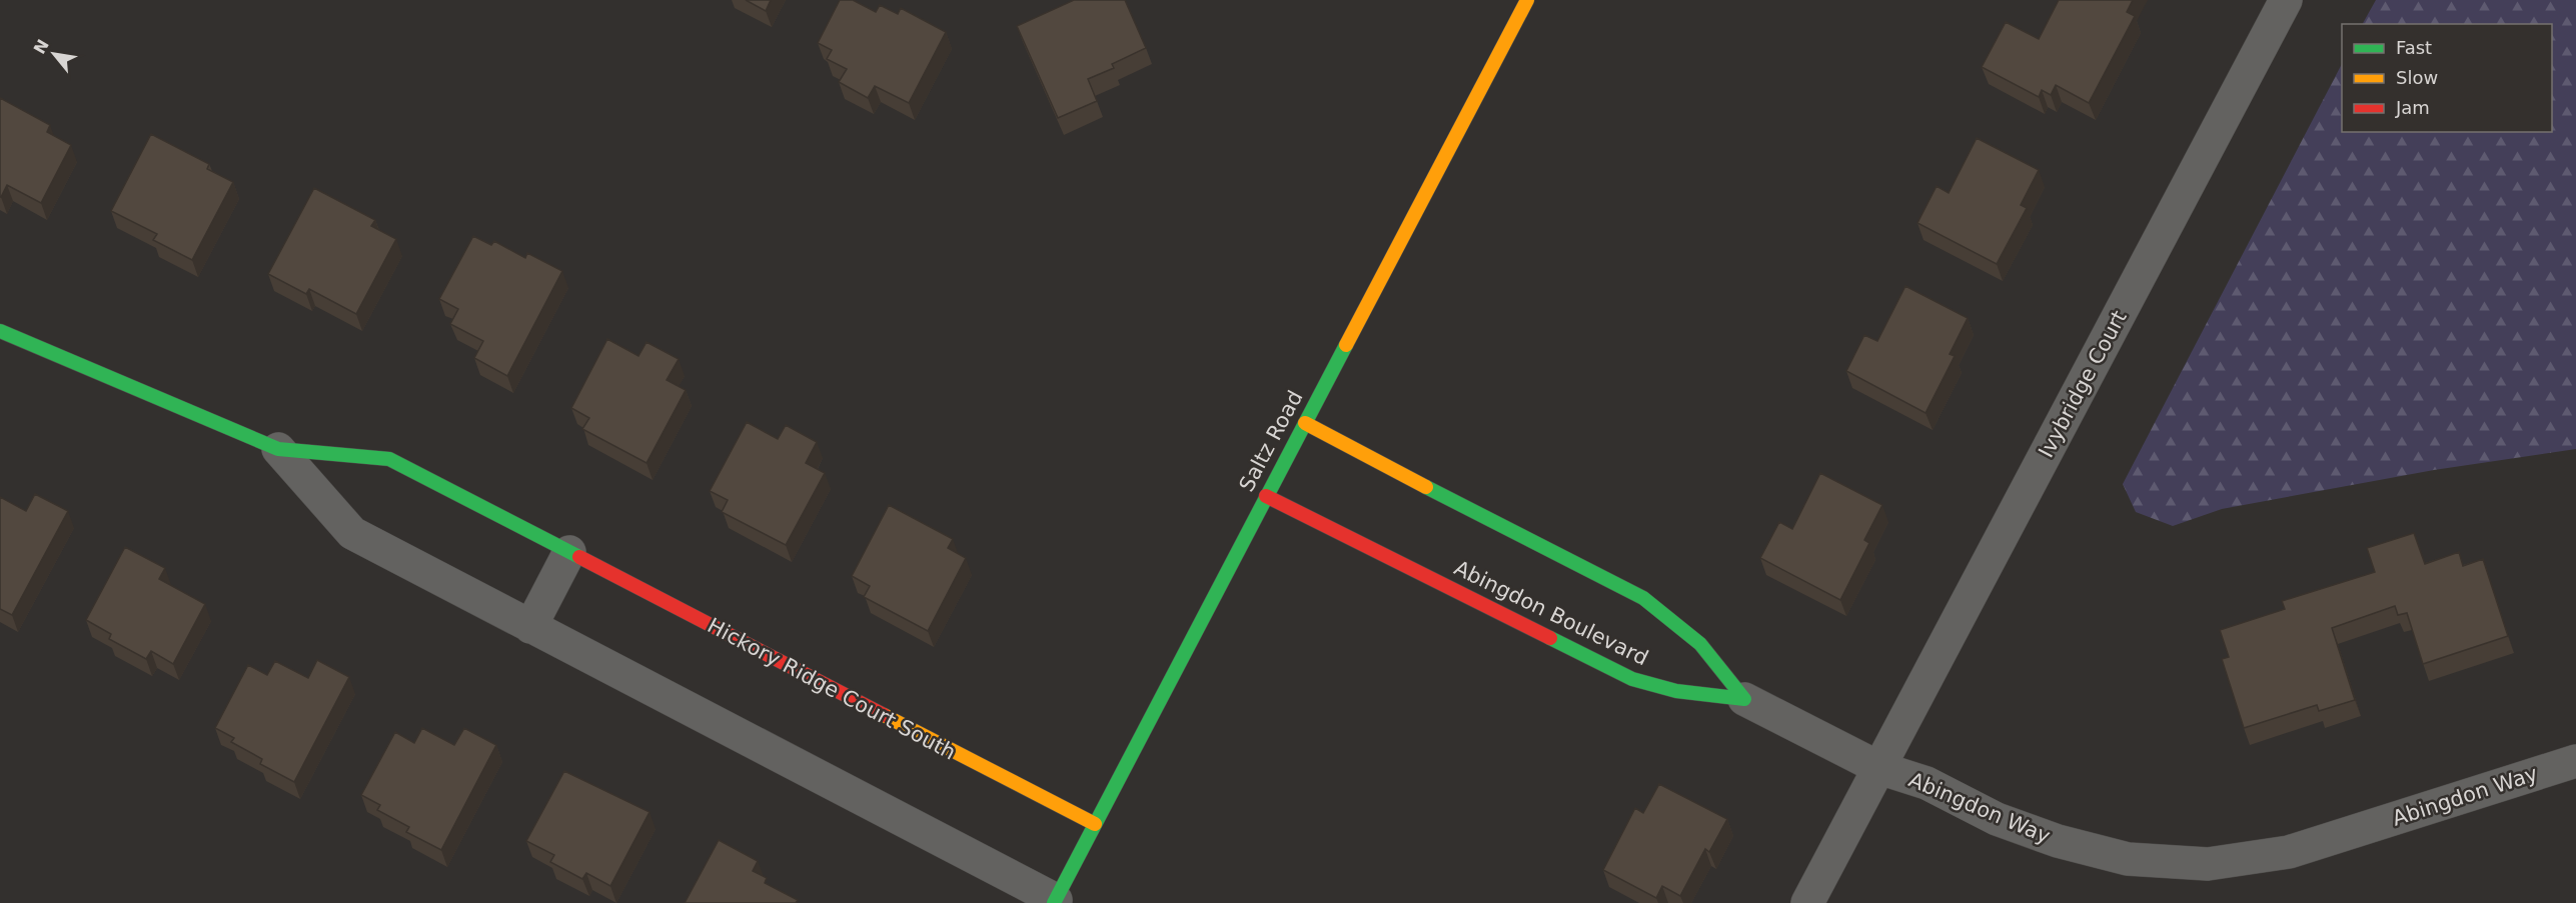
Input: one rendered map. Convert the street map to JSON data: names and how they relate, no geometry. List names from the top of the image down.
{
  "streets": {
    "street": [
      "Ivybridge Court",
      "Saltz Road",
      "Abingdon Boulevard",
      "Hickory Ridge Court South",
      "Abingdon Way"
    ]
  },
  "crossings": [
    ["Ivybridge Court", "Abingdon Way"],
    ["Saltz Road", "Abingdon Boulevard"],
    ["Saltz Road", "Hickory Ridge Court South"],
    ["Abingdon Boulevard", "Abingdon Way"]
  ],
  "legend": ["Fast", "Slow", "Jam"],
  "north": "top left"
}
